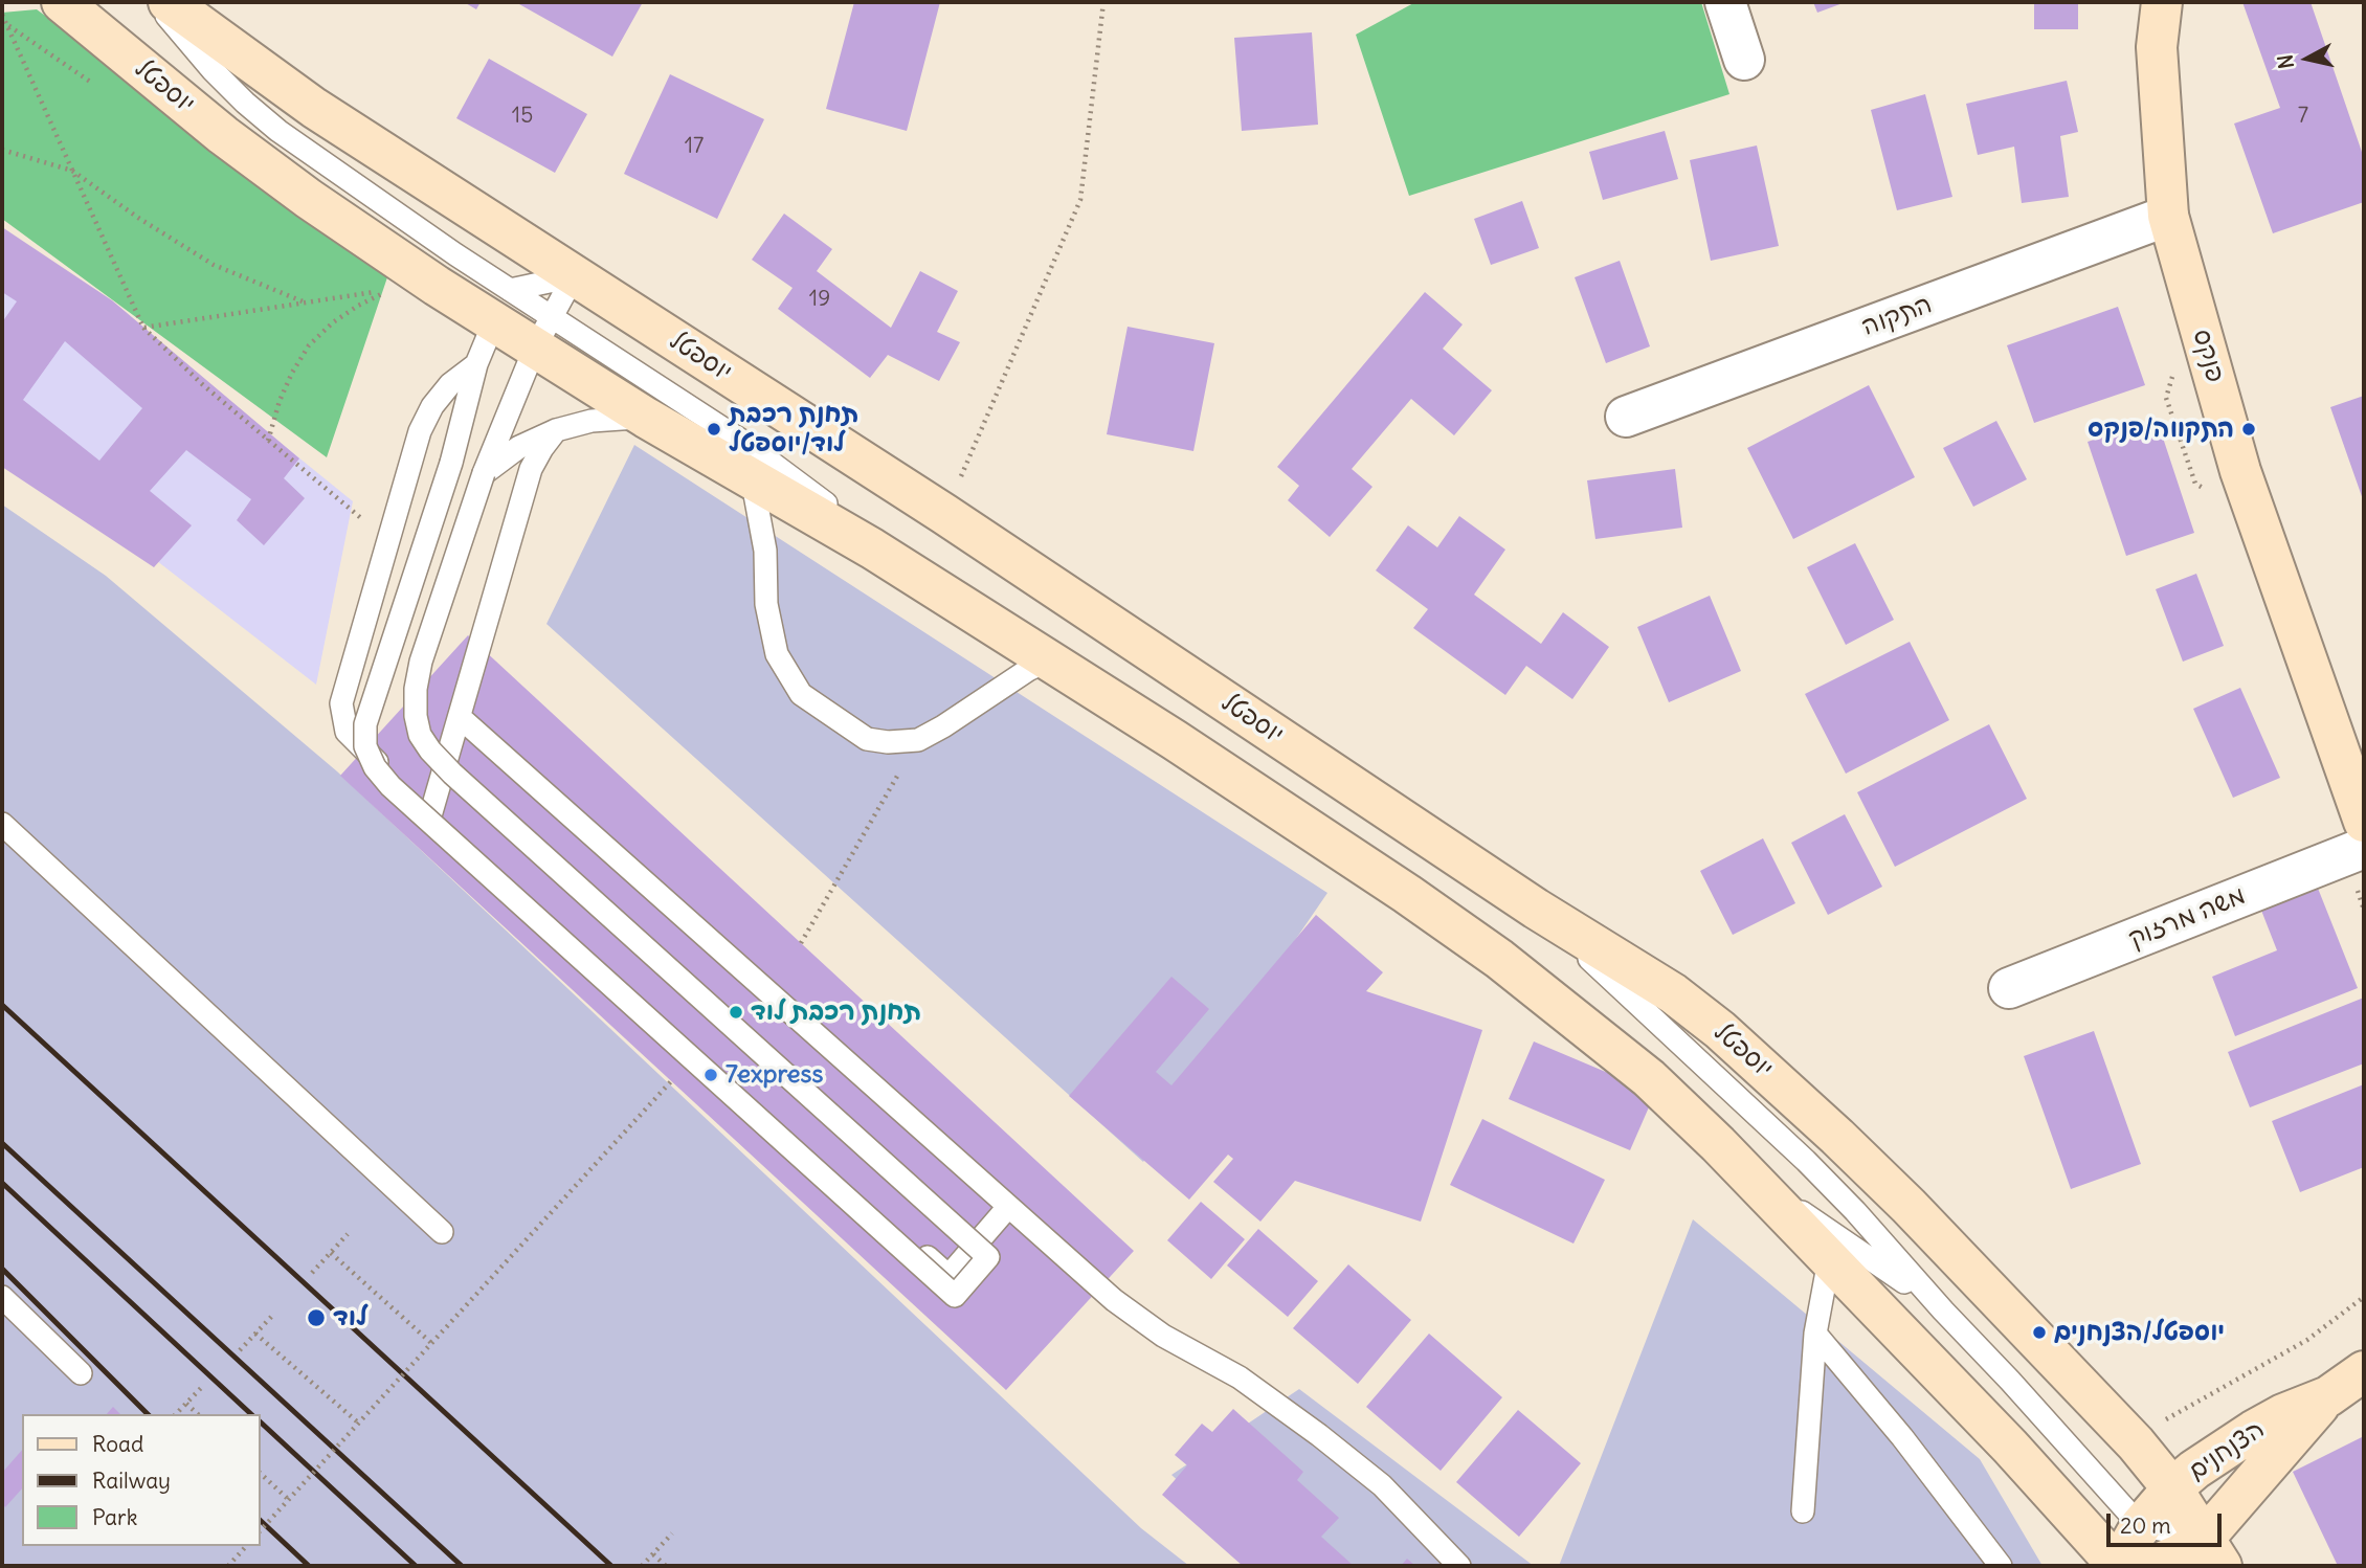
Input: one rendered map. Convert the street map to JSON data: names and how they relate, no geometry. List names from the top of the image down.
{
  "streets": {
    "main road": ["יוספטל", "פנקס", "הצנחנים"],
    "street": ["התקוה", "משה מרזוק"]
  },
  "crossings": [
    ["יוספטל", "הצנחנים"],
    ["התקוה", "פנקס"]
  ],
  "places": [
    "תחנת רכבת לוד/יוספטל",
    "התקווה/פנקס",
    "תחנת רכבת לוד",
    "7express",
    "לוד",
    "יוספטל/הצנחנים"
  ],
  "house_numbers": [
    "15",
    "7",
    "17",
    "19"
  ],
  "legend": ["Road", "Railway", "Park"],
  "scale_bar": "20 m",
  "north": "left"
}
